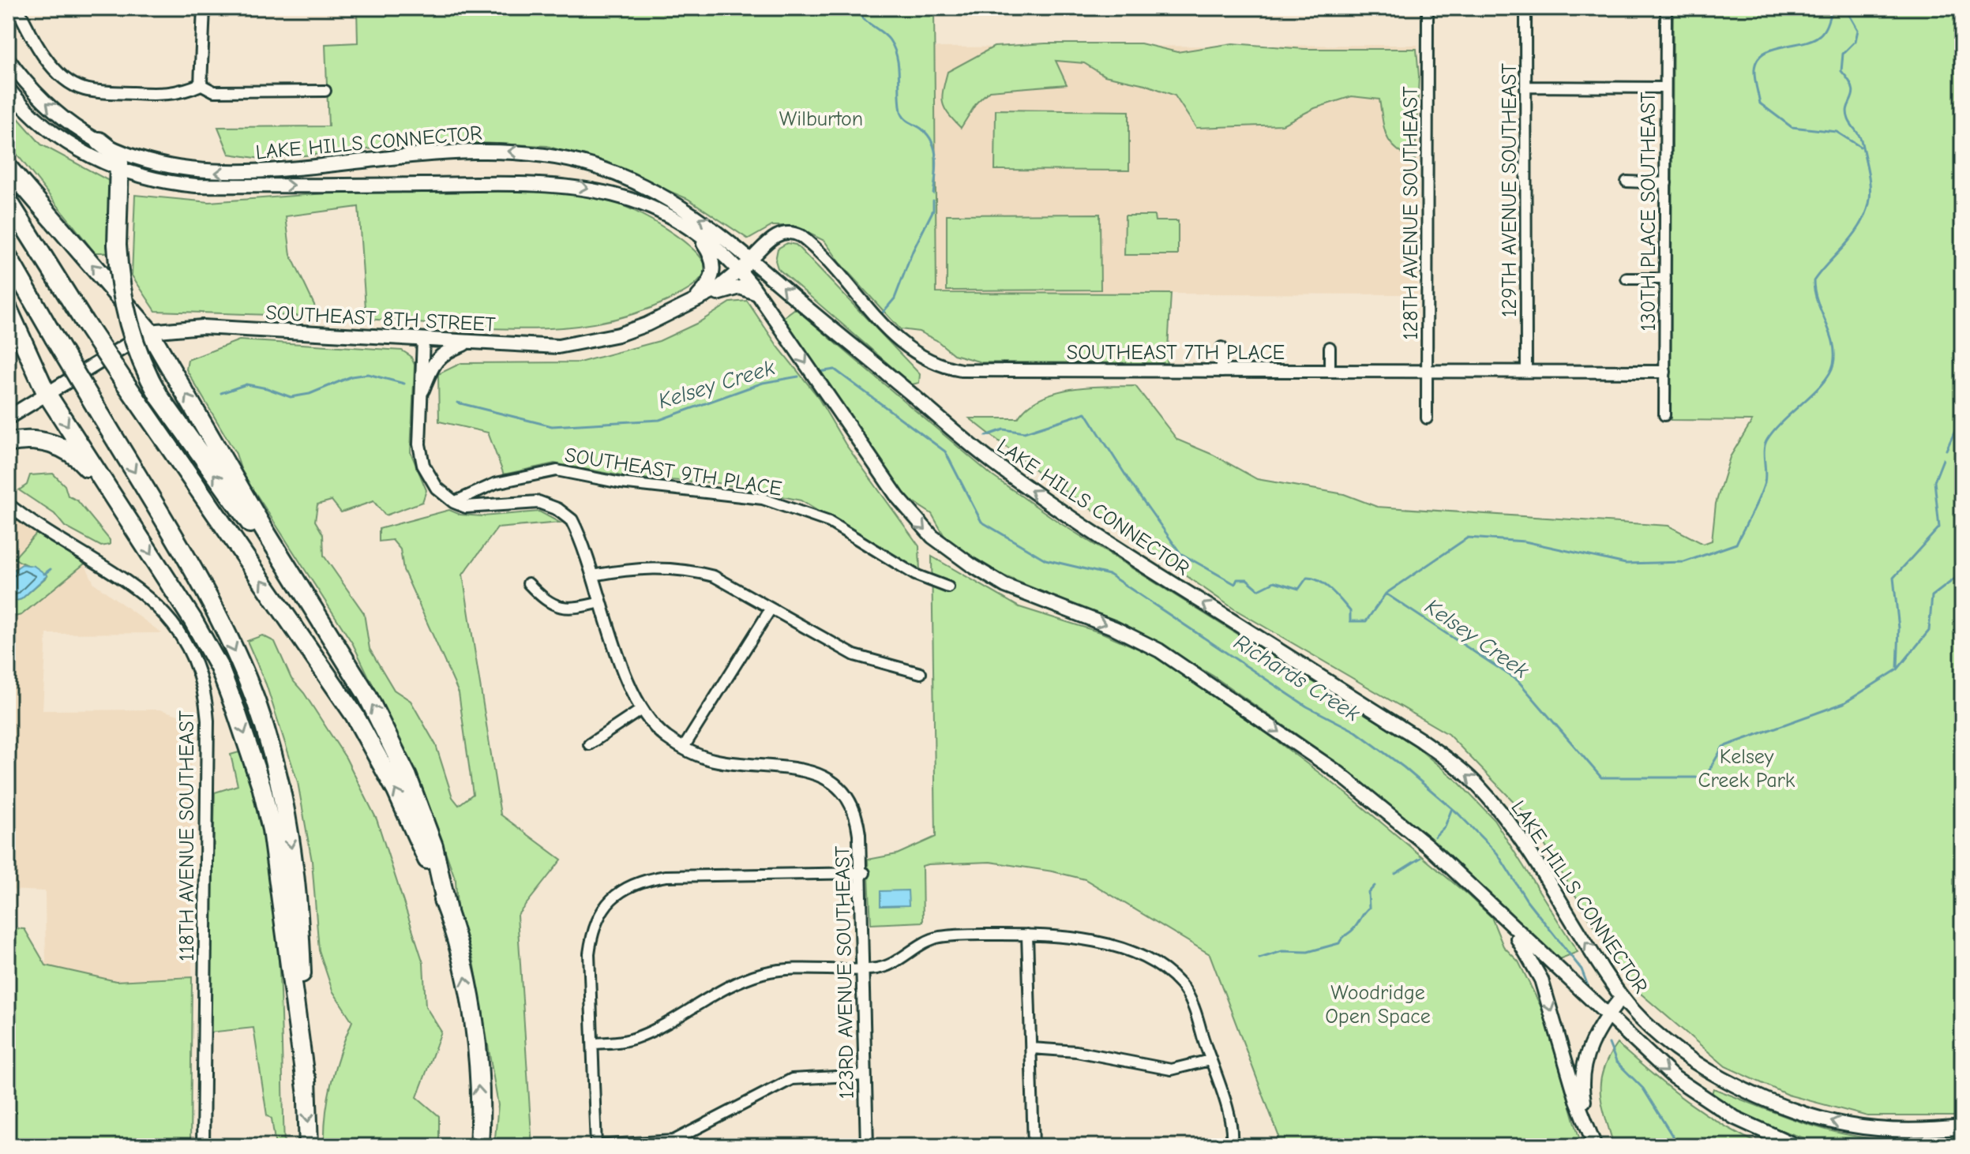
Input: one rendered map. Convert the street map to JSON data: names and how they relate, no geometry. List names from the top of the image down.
{
  "streets": {
    "main road": ["LAKE HILLS CONNECTOR", "SOUTHEAST 8TH STREET"],
    "street": [
      "129TH AVENUE SOUTHEAST",
      "130TH PLACE SOUTHEAST",
      "128TH AVENUE SOUTHEAST",
      "SOUTHEAST 7TH PLACE",
      "SOUTHEAST 9TH PLACE",
      "118TH AVENUE SOUTHEAST",
      "123RD AVENUE SOUTHEAST"
    ]
  },
  "crossings": [
    ["LAKE HILLS CONNECTOR", "SOUTHEAST 8TH STREET"],
    ["LAKE HILLS CONNECTOR", "SOUTHEAST 7TH PLACE"],
    ["129TH AVENUE SOUTHEAST", "SOUTHEAST 7TH PLACE"],
    ["130TH PLACE SOUTHEAST", "SOUTHEAST 7TH PLACE"],
    ["128TH AVENUE SOUTHEAST", "SOUTHEAST 7TH PLACE"],
    ["SOUTHEAST 8TH STREET", "SOUTHEAST 7TH PLACE"]
  ],
  "water": ["Kelsey Creek", "Richards Creek"],
  "parks": ["Wilburton", "Kelsey Creek Park", "Woodridge Open Space"]
}
